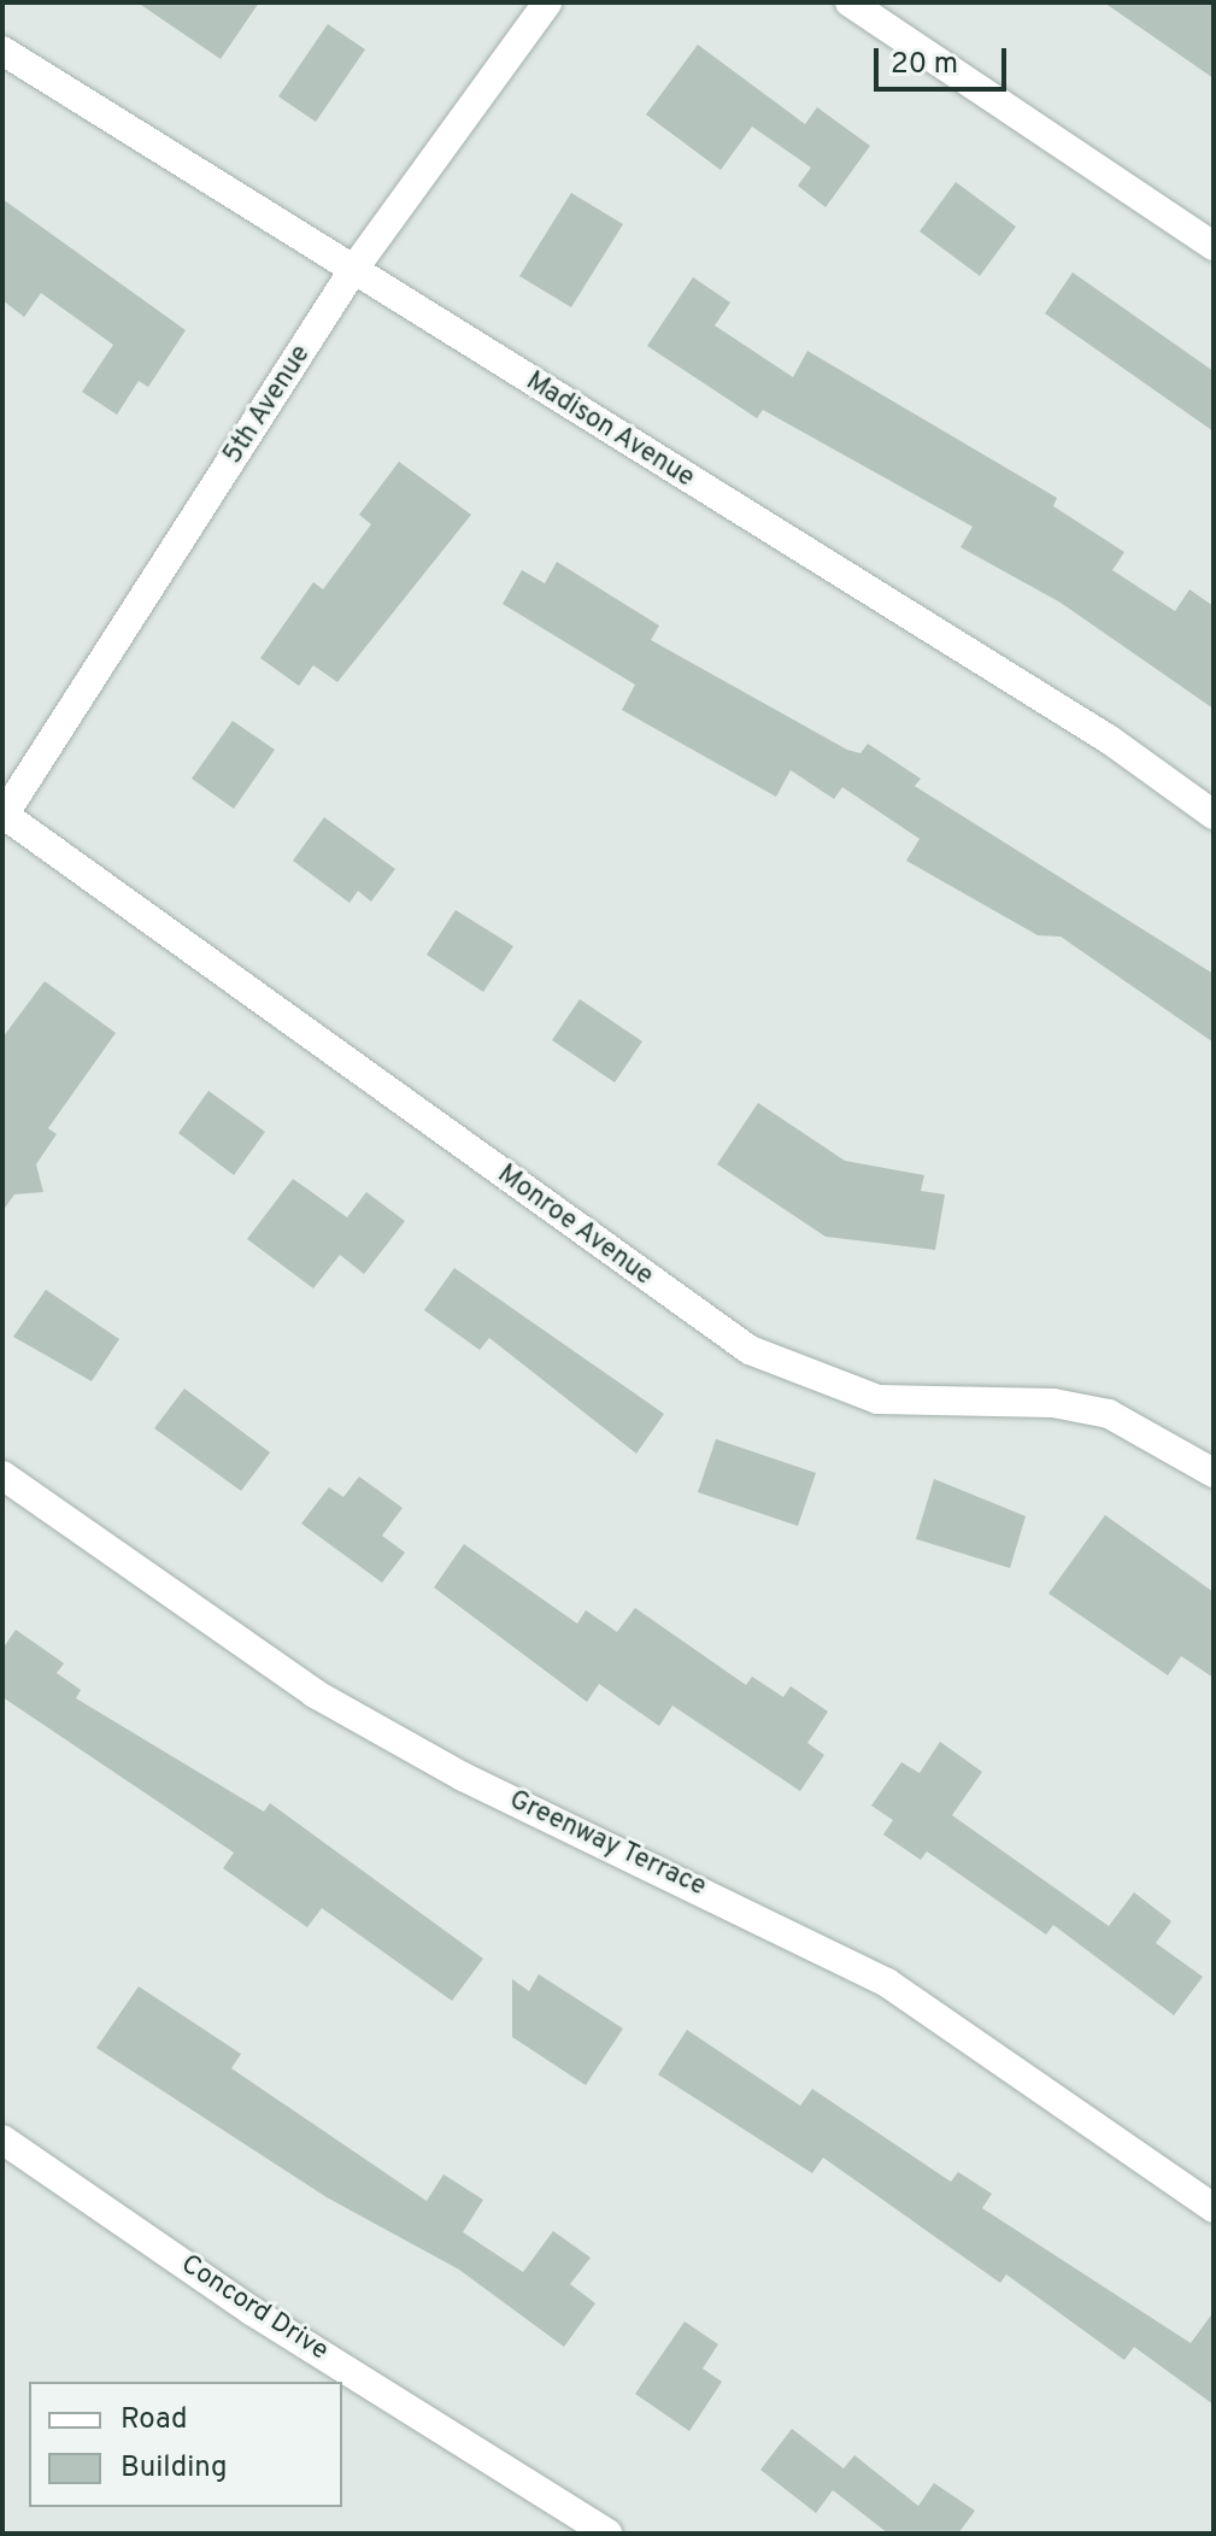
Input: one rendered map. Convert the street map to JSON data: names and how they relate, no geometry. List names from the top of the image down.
{
  "streets": {
    "street": [
      "5th Avenue",
      "Madison Avenue",
      "Monroe Avenue",
      "Greenway Terrace",
      "Concord Drive"
    ]
  },
  "crossings": [
    ["5th Avenue", "Madison Avenue"],
    ["5th Avenue", "Monroe Avenue"]
  ],
  "legend": ["Road", "Building"],
  "scale_bar": "20 m"
}
